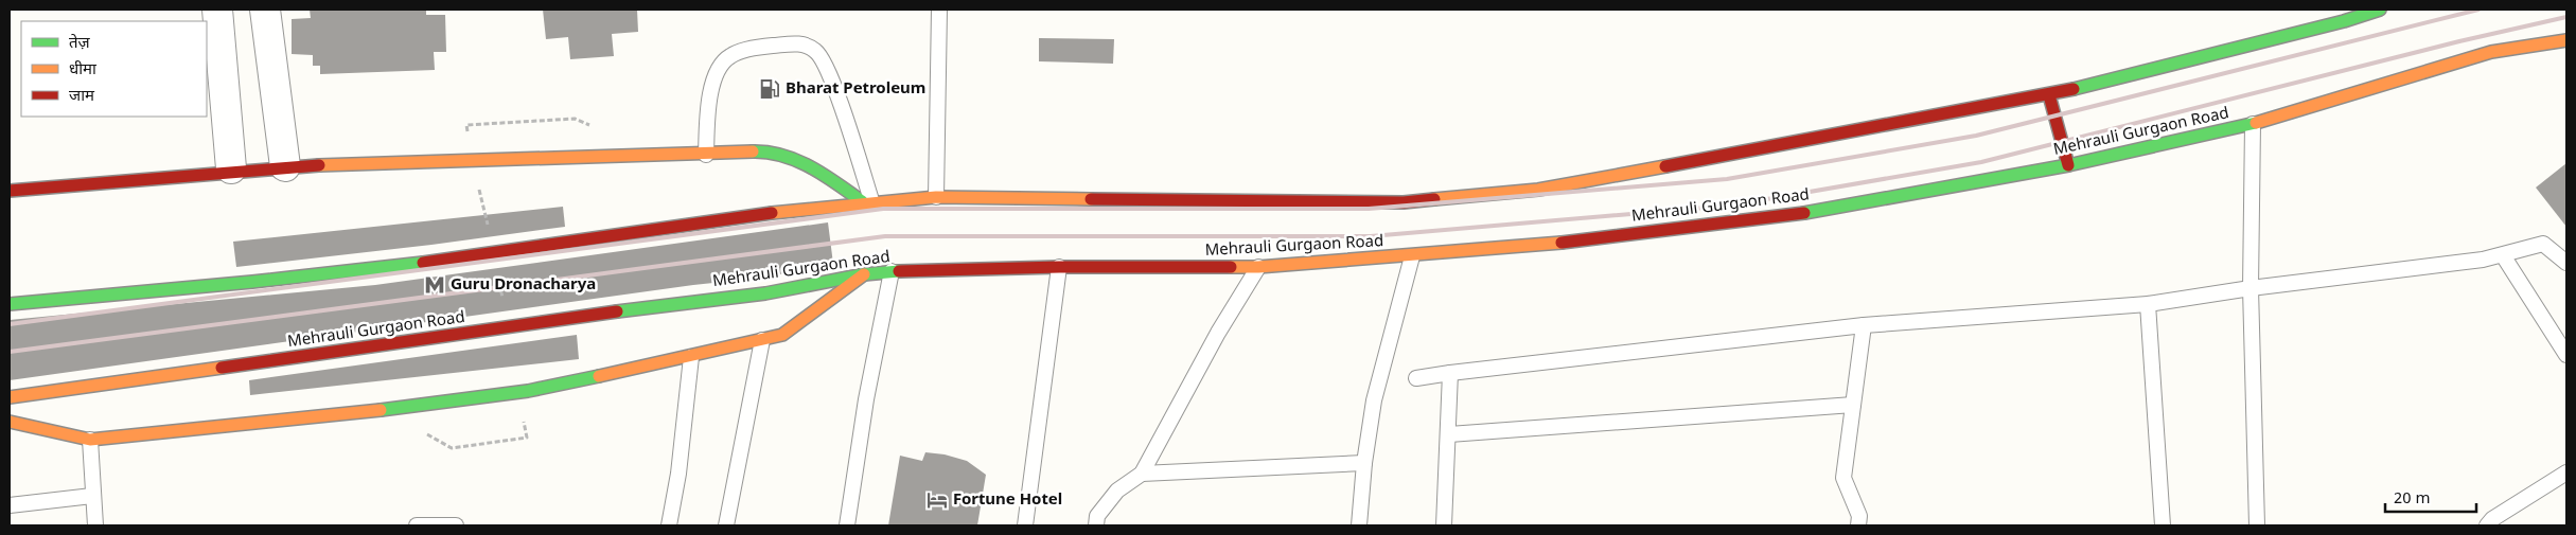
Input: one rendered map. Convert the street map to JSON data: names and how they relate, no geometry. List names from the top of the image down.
{
  "streets": {
    "main road": ["Mehrauli Gurgaon Road"]
  },
  "places": {
    "fuel station": ["Bharat Petroleum"],
    "metro station": ["Guru Dronacharya"],
    "hotel": ["Fortune Hotel"]
  },
  "legend": ["तेज़", "धीमा", "जाम"],
  "scale_bar": "20 m"
}
